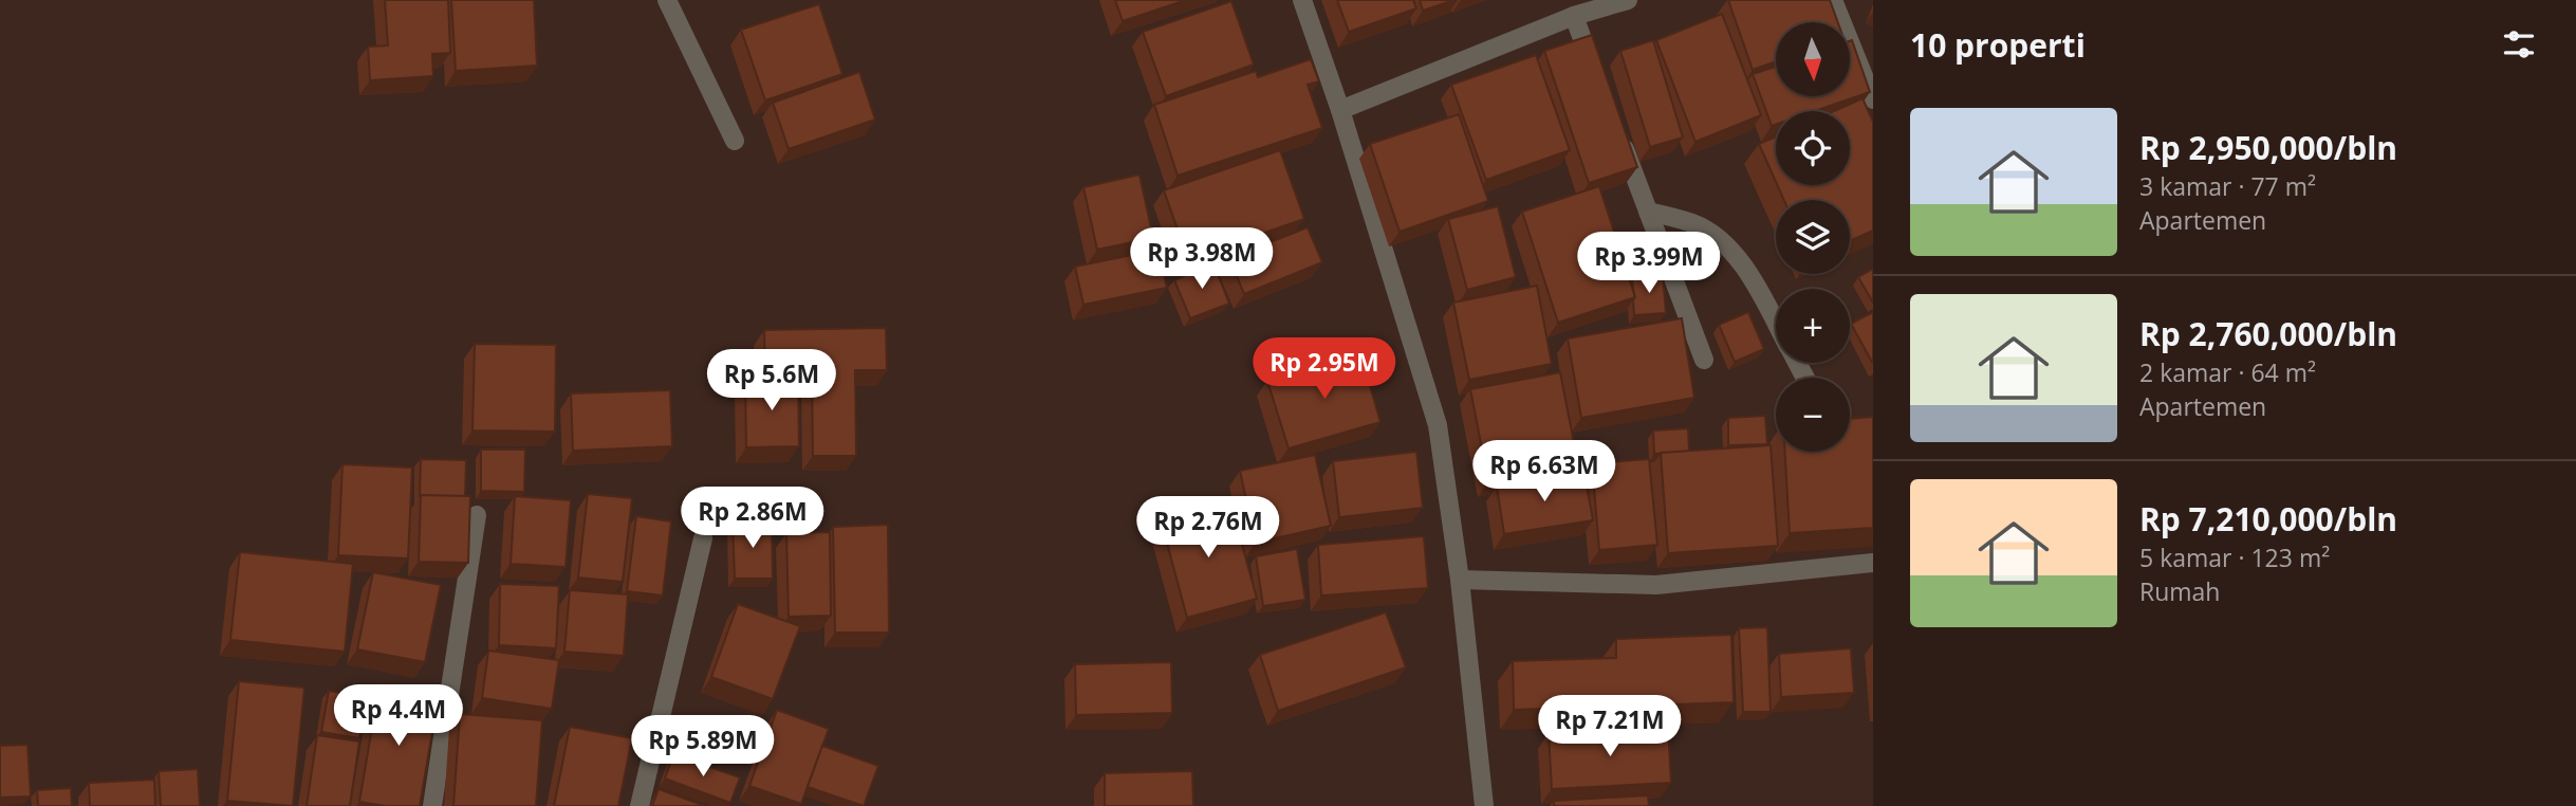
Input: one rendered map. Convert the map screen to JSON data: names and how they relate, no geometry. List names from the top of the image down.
{
  "north": "bottom",
  "page": {
    "heading": "10 properti",
    "map_buttons": ["+", "−"],
    "list": [
      {
        "name": "Rp 2,950,000/bln",
        "note": "3 kamar · 77 m² · Apartemen"
      },
      {
        "name": "Rp 2,760,000/bln",
        "note": "2 kamar · 64 m² · Apartemen"
      },
      {
        "name": "Rp 7,210,000/bln",
        "note": "5 kamar · 123 m² · Rumah"
      }
    ],
    "price": [
      "Rp 3.98M",
      "Rp 3.99M",
      "Rp 2.95M",
      "Rp 5.6M",
      "Rp 6.63M",
      "Rp 2.86M",
      "Rp 2.76M",
      "Rp 4.4M",
      "Rp 7.21M",
      "Rp 5.89M"
    ]
  }
}
